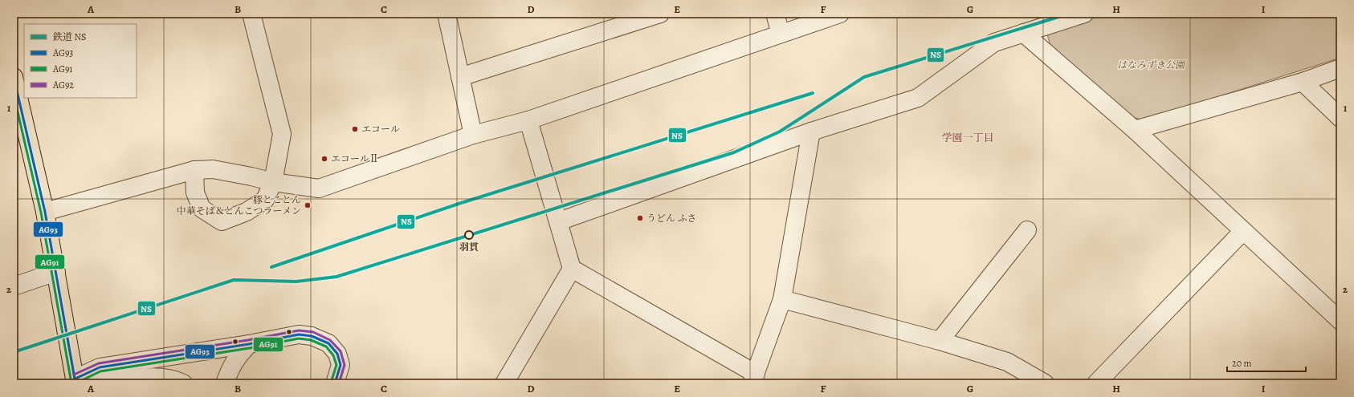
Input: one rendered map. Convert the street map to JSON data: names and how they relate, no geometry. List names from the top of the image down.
{
  "districts": ["学園一丁目"],
  "parks": ["はなみずき公園"],
  "places": [
    "エコール",
    "エコールⅡ",
    "豚とことん 中華そば＆とんこつラーメン",
    "うどん ふさ",
    "羽貫"
  ],
  "lines": [
    "rail line NS",
    "transit line AG93",
    "transit line AG91",
    "transit line AG92"
  ],
  "legend": [
    "鉄道 NS",
    "AG93",
    "AG91",
    "AG92"
  ],
  "scale_bar": "20 m",
  "grid": {
    "columns": [
      "A",
      "B",
      "C",
      "D",
      "E",
      "F",
      "G",
      "H",
      "I"
    ],
    "rows": ["1", "2"]
  }
}
